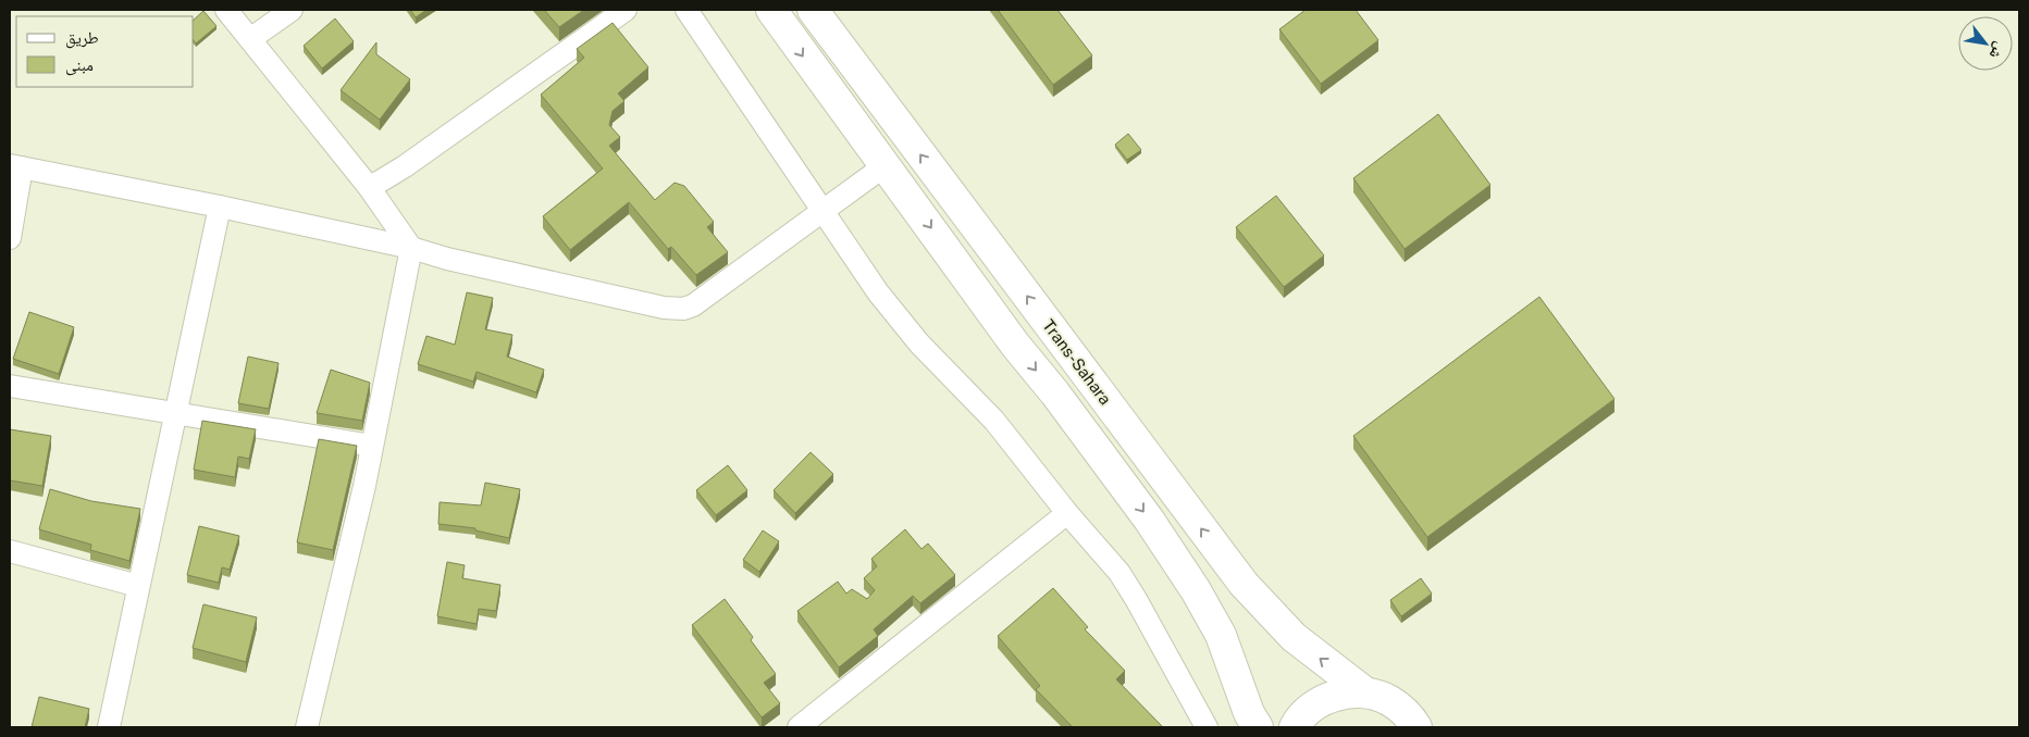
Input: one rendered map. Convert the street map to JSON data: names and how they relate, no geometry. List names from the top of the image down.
{
  "streets": {
    "highway": ["Trans-Sahara"]
  },
  "legend": ["طريق", "مبنى"],
  "north": "bottom right"
}
